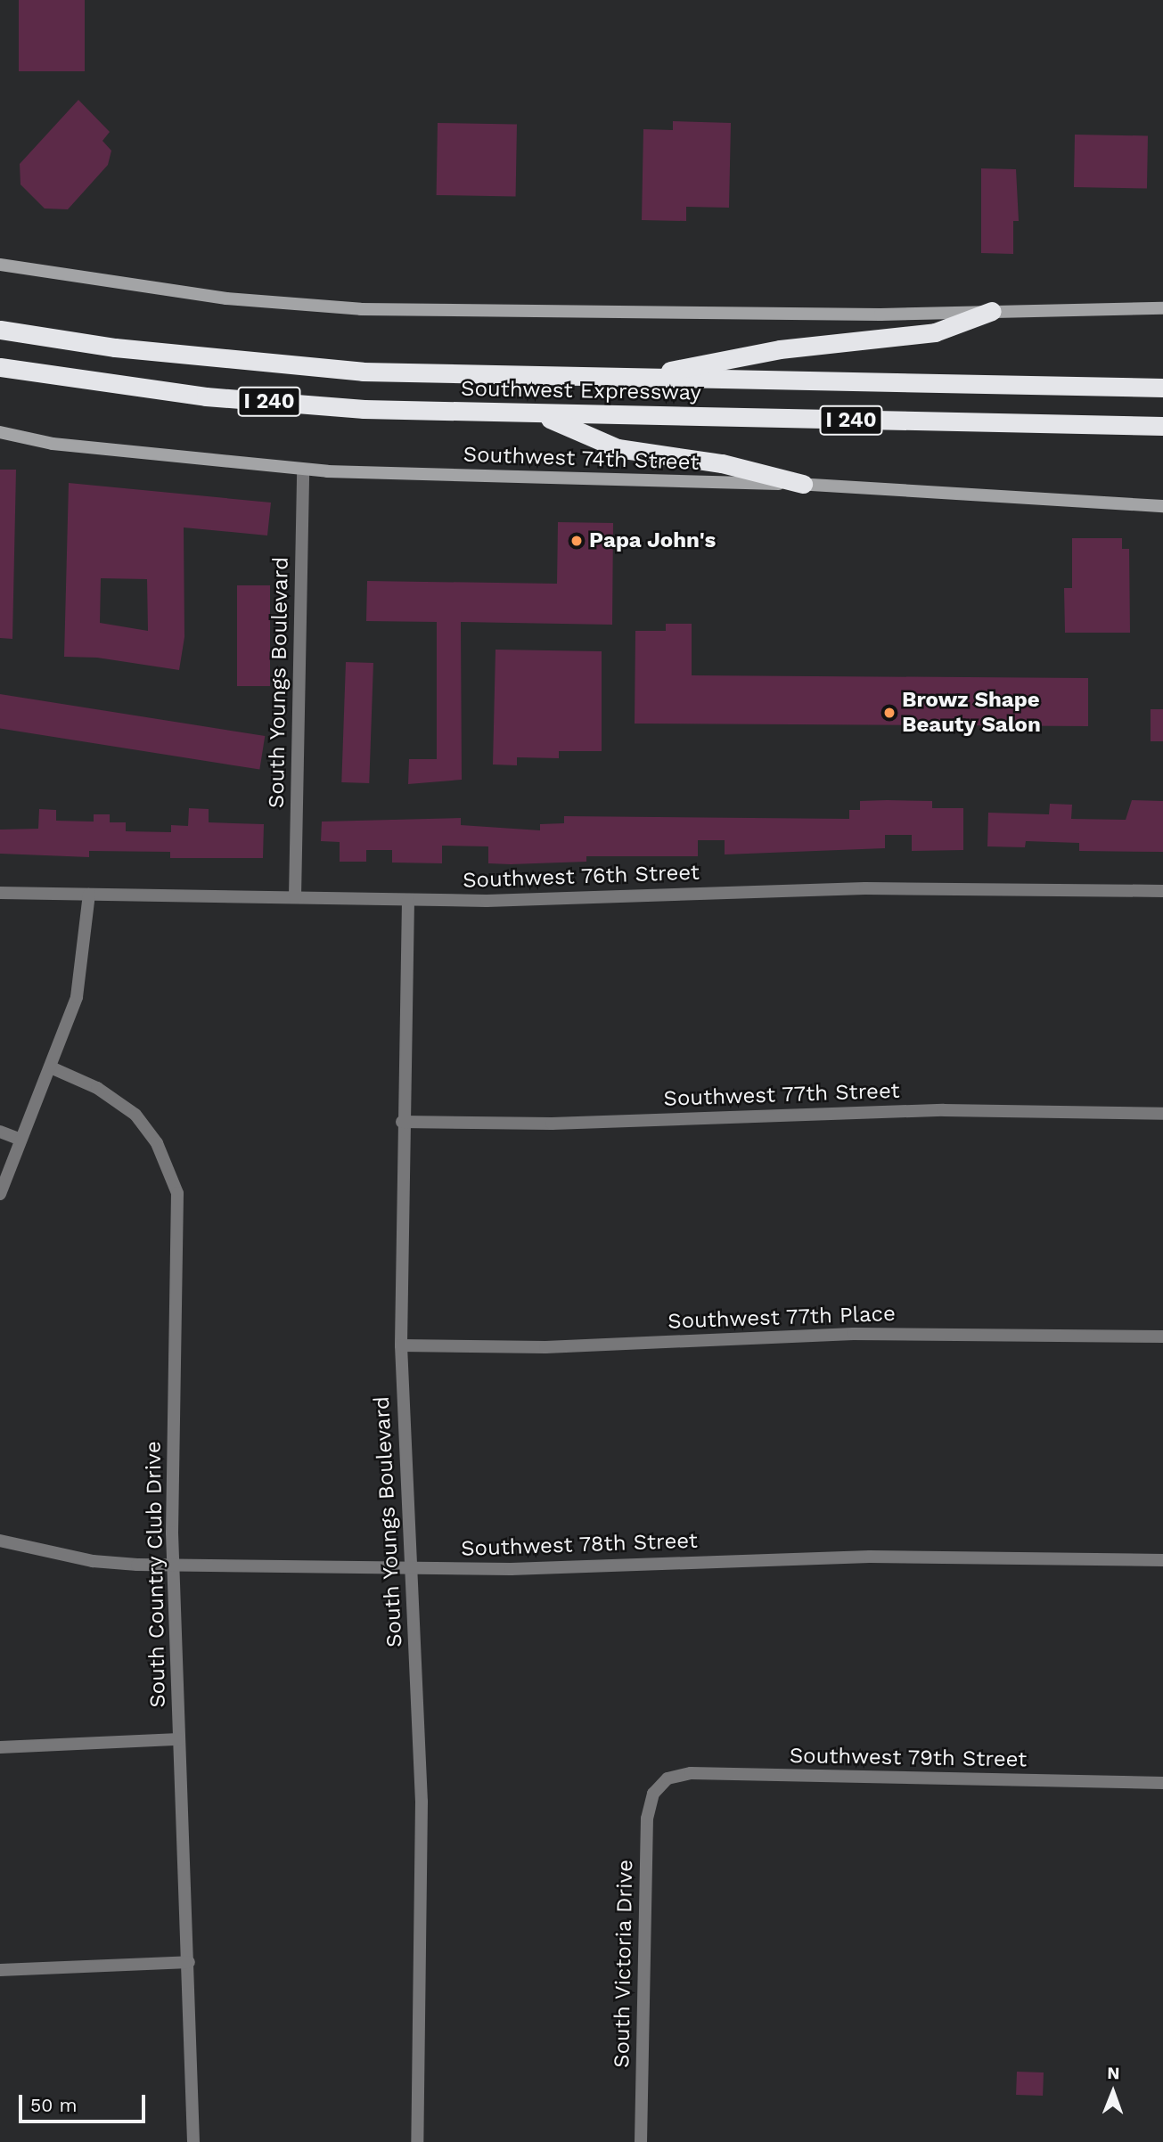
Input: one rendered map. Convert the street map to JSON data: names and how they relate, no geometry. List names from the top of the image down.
{
  "streets": {
    "highway": ["Southwest Expressway", "I 240"],
    "main road": ["Southwest 74th Street"],
    "street": [
      "South Youngs Boulevard",
      "Southwest 76th Street",
      "Southwest 77th Street",
      "Southwest 77th Place",
      "Southwest 78th Street",
      "South Country Club Drive",
      "Southwest 79th Street",
      "South Victoria Drive"
    ]
  },
  "crossings": [
    ["Southwest 74th Street", "South Youngs Boulevard"],
    ["South Youngs Boulevard", "Southwest 76th Street"],
    ["South Youngs Boulevard", "Southwest 77th Street"],
    ["South Youngs Boulevard", "Southwest 77th Place"],
    ["South Youngs Boulevard", "Southwest 78th Street"],
    ["Southwest 78th Street", "South Country Club Drive"],
    ["Southwest 79th Street", "South Victoria Drive"]
  ],
  "places": ["Papa John's", "Browz Shape Beauty Salon"],
  "scale_bar": "50 m",
  "north": "top"
}
